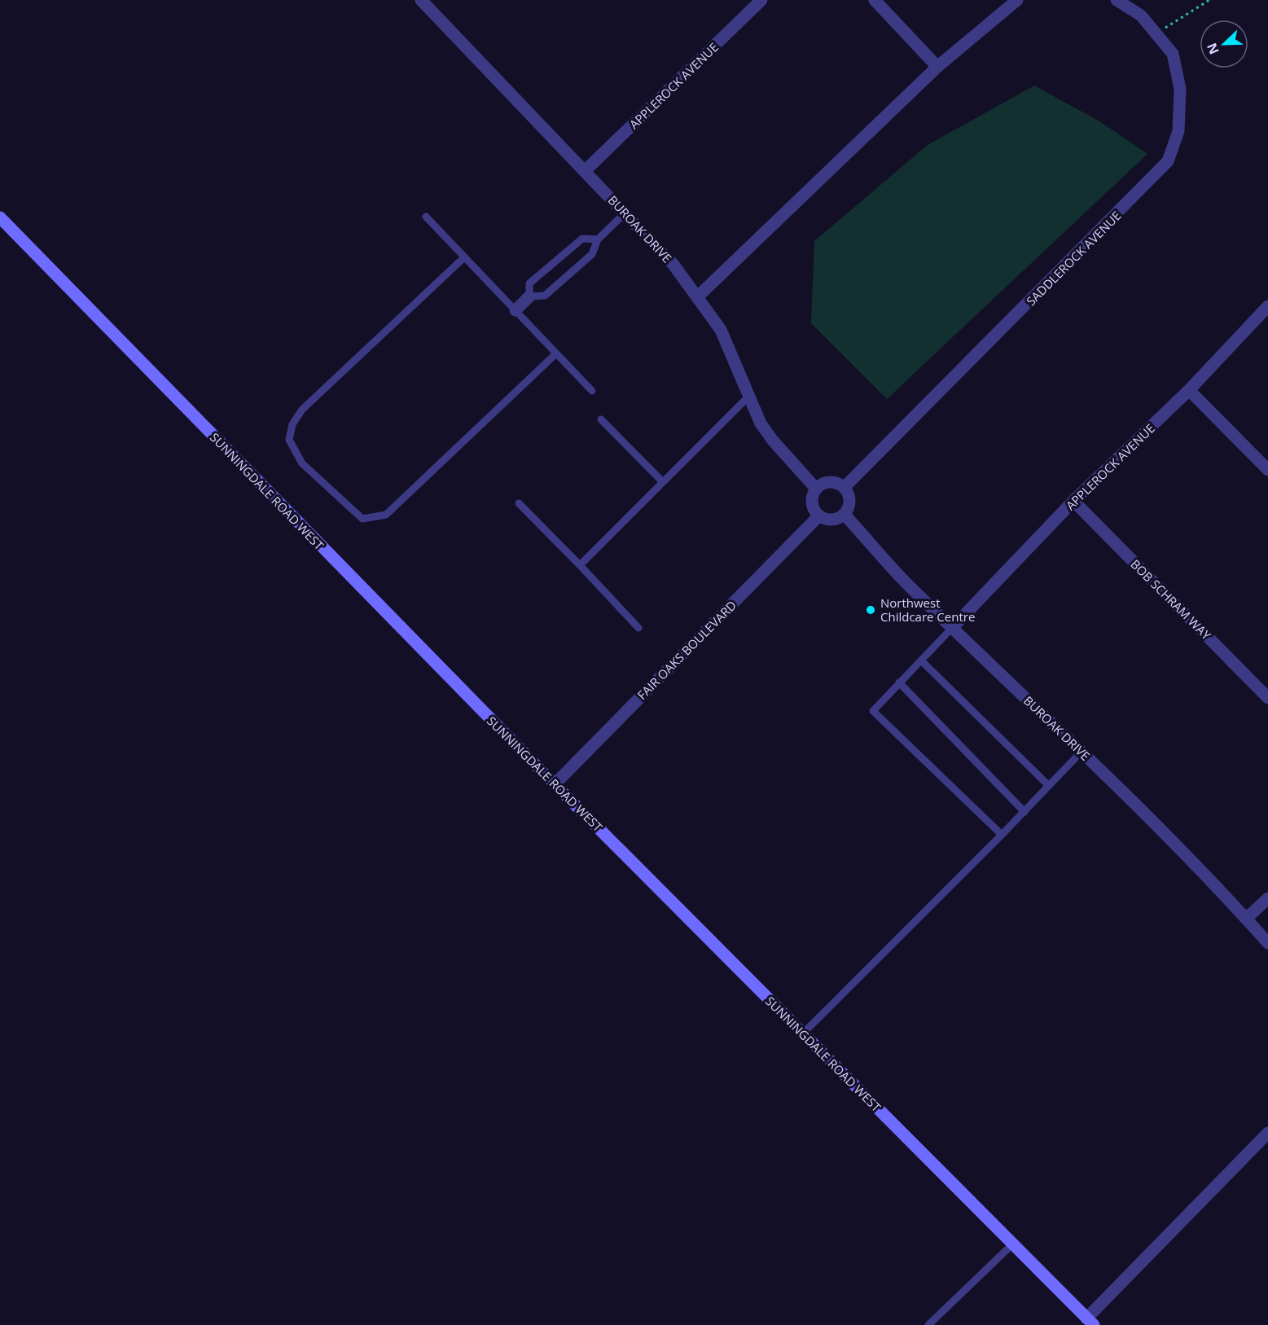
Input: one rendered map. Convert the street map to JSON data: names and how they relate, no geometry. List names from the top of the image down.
{
  "streets": {
    "main road": ["SUNNINGDALE ROAD WEST"],
    "street": [
      "APPLEROCK AVENUE",
      "BUROAK DRIVE",
      "SADDLEROCK AVENUE",
      "BOB SCHRAM WAY",
      "FAIR OAKS BOULEVARD"
    ]
  },
  "crossings": [
    ["APPLEROCK AVENUE", "BUROAK DRIVE"],
    ["APPLEROCK AVENUE", "BOB SCHRAM WAY"],
    ["BUROAK DRIVE", "SADDLEROCK AVENUE"],
    ["BUROAK DRIVE", "FAIR OAKS BOULEVARD"],
    ["SADDLEROCK AVENUE", "FAIR OAKS BOULEVARD"],
    ["SUNNINGDALE ROAD WEST", "FAIR OAKS BOULEVARD"]
  ],
  "places": ["Northwest Childcare Centre"],
  "north": "bottom left"
}
